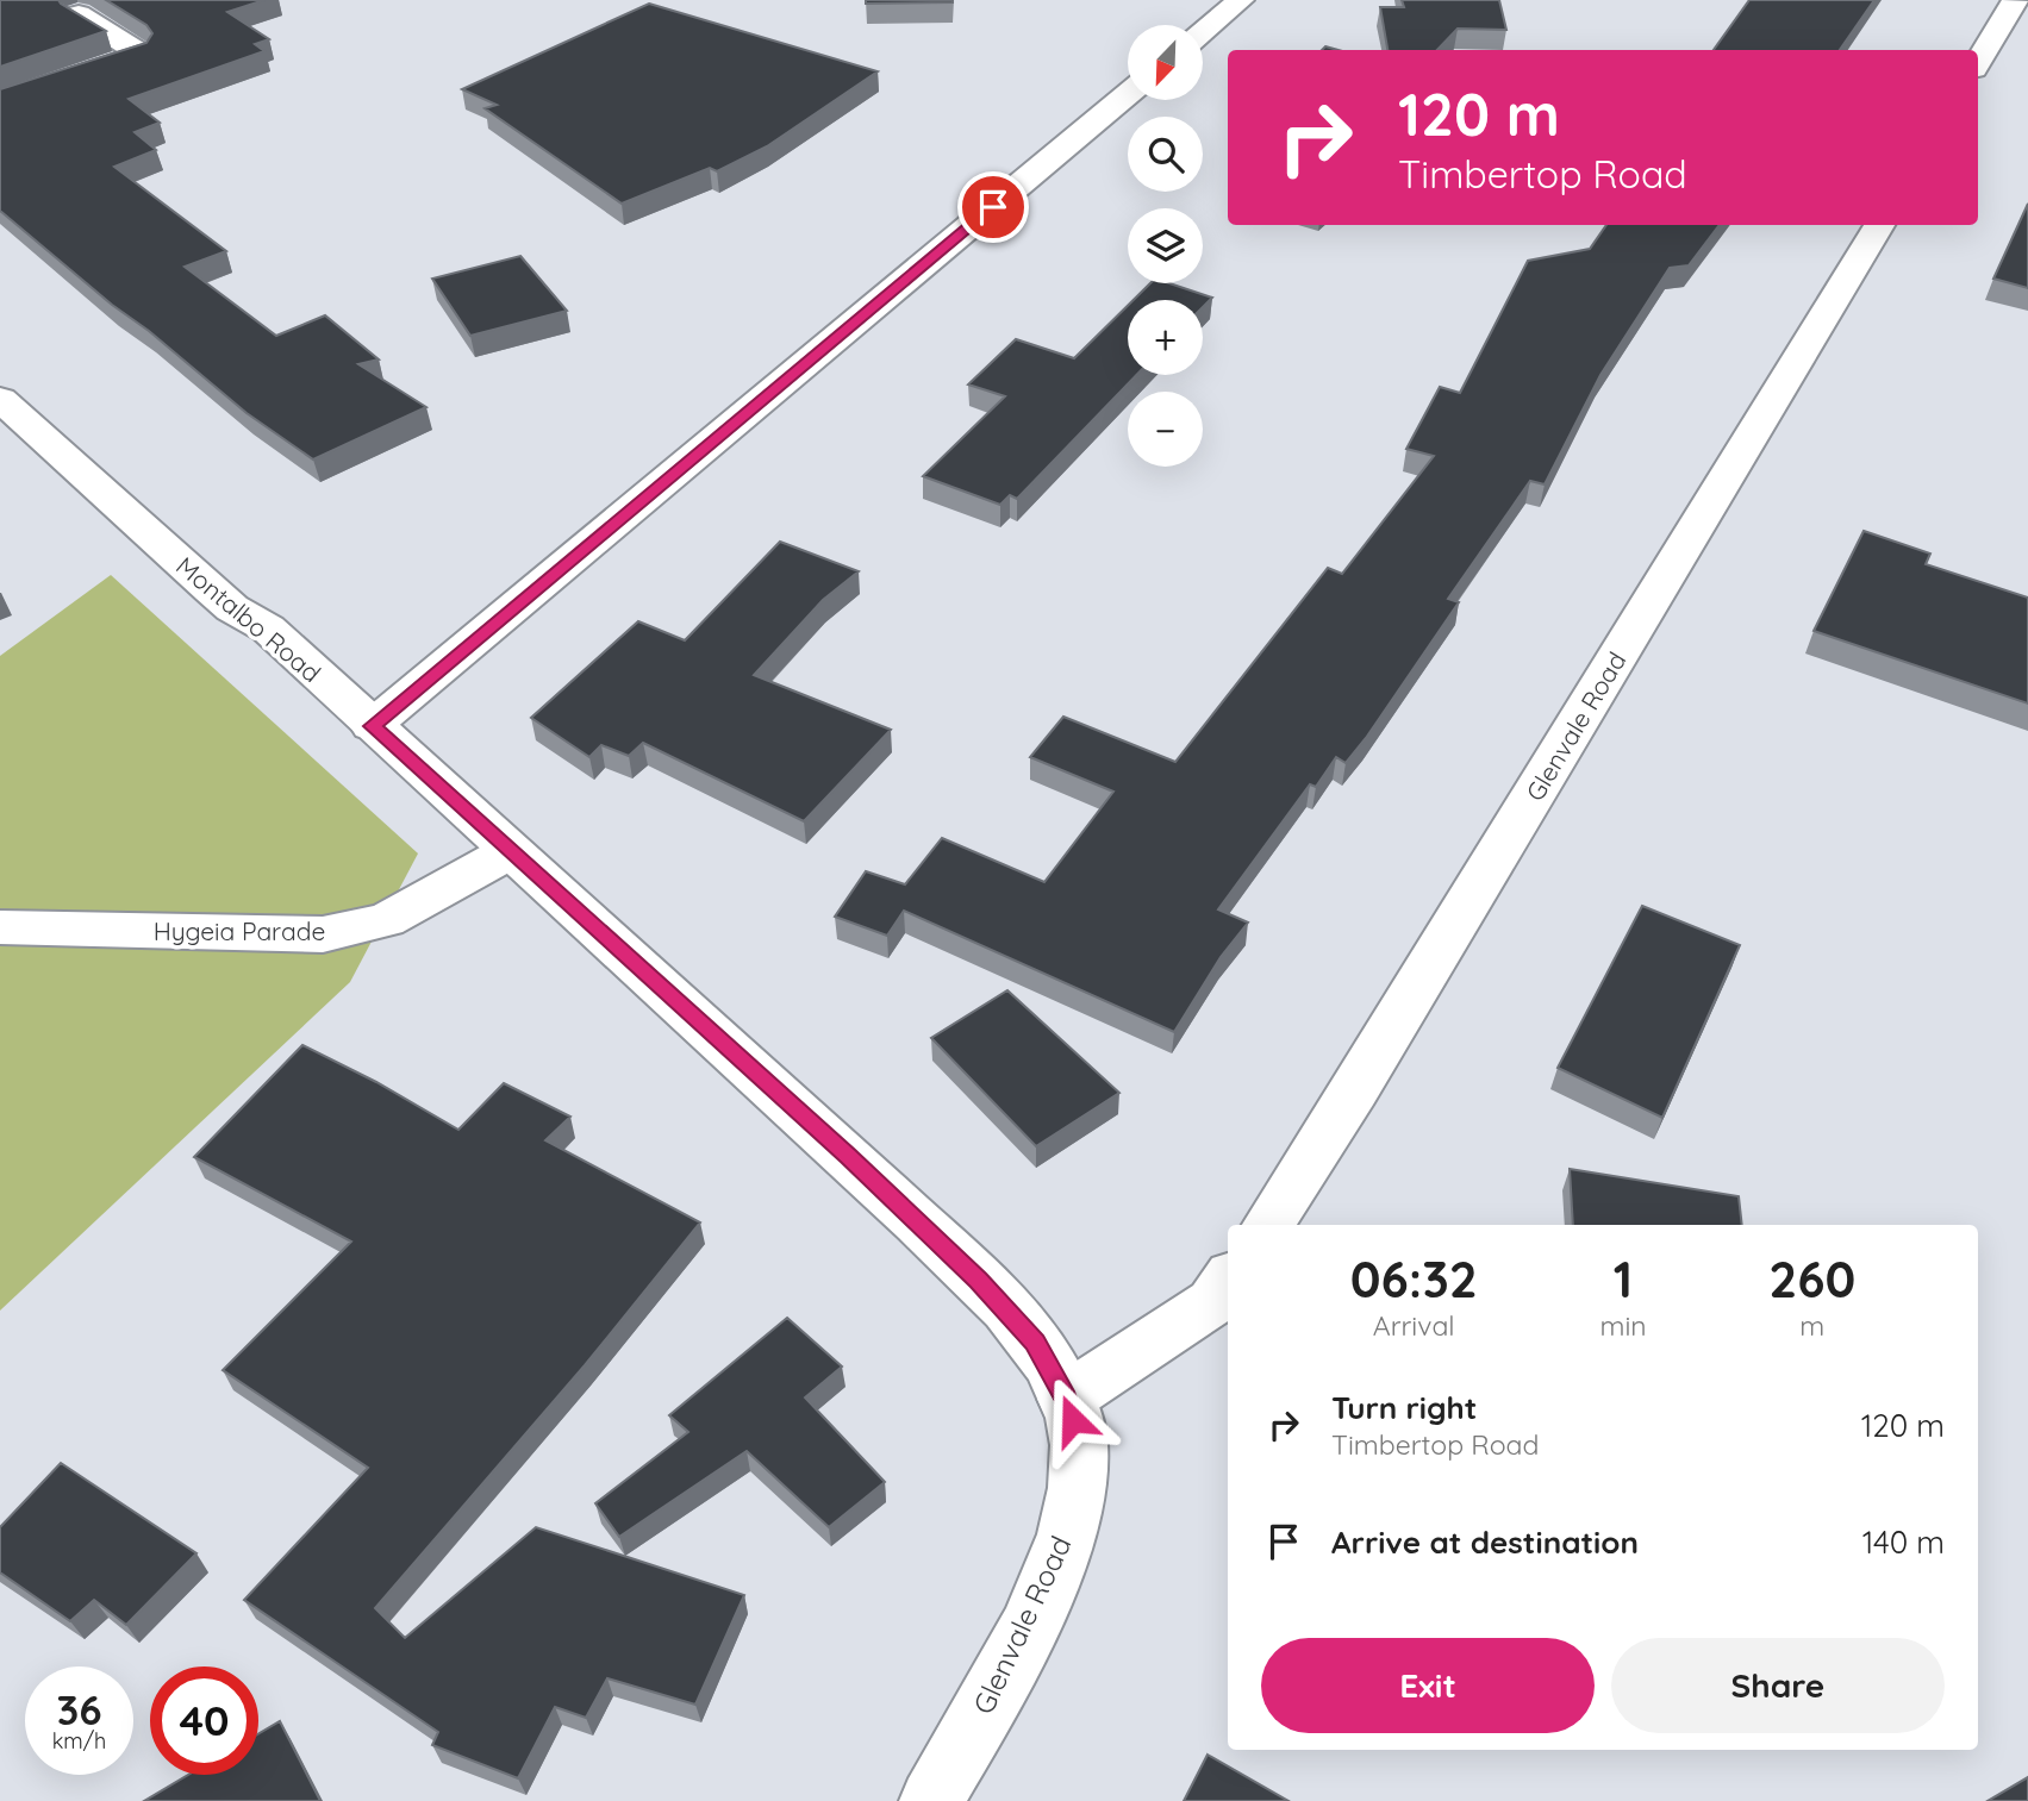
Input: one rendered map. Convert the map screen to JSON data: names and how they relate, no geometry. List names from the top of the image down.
{
  "streets": {
    "street": ["Montalbo Road", "Glenvale Road", "Hygeia Parade"]
  },
  "crossings": [
    ["Montalbo Road", "Glenvale Road"],
    ["Montalbo Road", "Hygeia Parade"]
  ],
  "north": "bottom left",
  "page": {
    "map_buttons": ["+", "−"],
    "turn": ["120 m", "Timbertop Road"],
    "eta": [
      "06:32",
      "Arrival",
      "1",
      "min",
      "260",
      "m"
    ],
    "list": [
      {
        "name": "Turn right",
        "note": "Timbertop Road",
        "value": "120 m"
      },
      {
        "name": "Arrive at destination",
        "value": "140 m"
      }
    ],
    "buttons": ["Exit", "Share"],
    "speed": "36 km/h",
    "limit": "40"
  }
}
